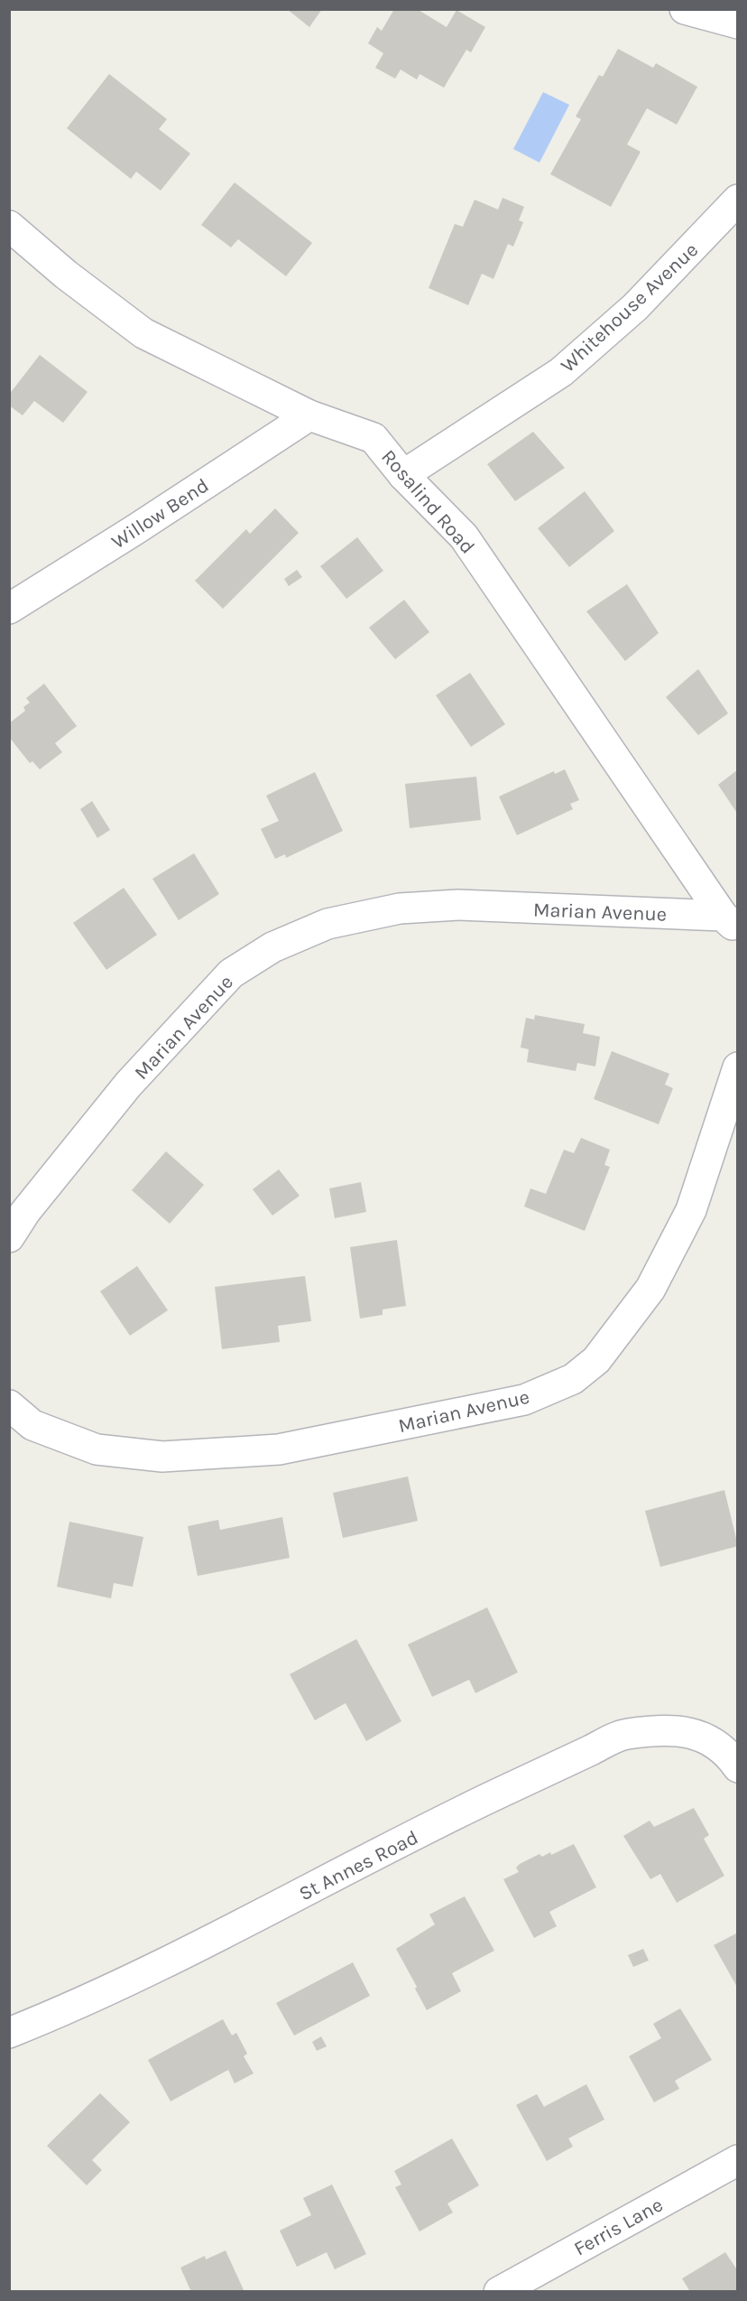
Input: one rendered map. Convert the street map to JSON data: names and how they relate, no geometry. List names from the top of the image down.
{
  "streets": {
    "street": [
      "Whitehouse Avenue",
      "Rosalind Road",
      "Willow Bend",
      "Marian Avenue",
      "St Annes Road",
      "Ferris Lane"
    ]
  },
  "crossings": [
    ["Whitehouse Avenue", "Rosalind Road"],
    ["Rosalind Road", "Willow Bend"],
    ["Rosalind Road", "Marian Avenue"]
  ]
}
